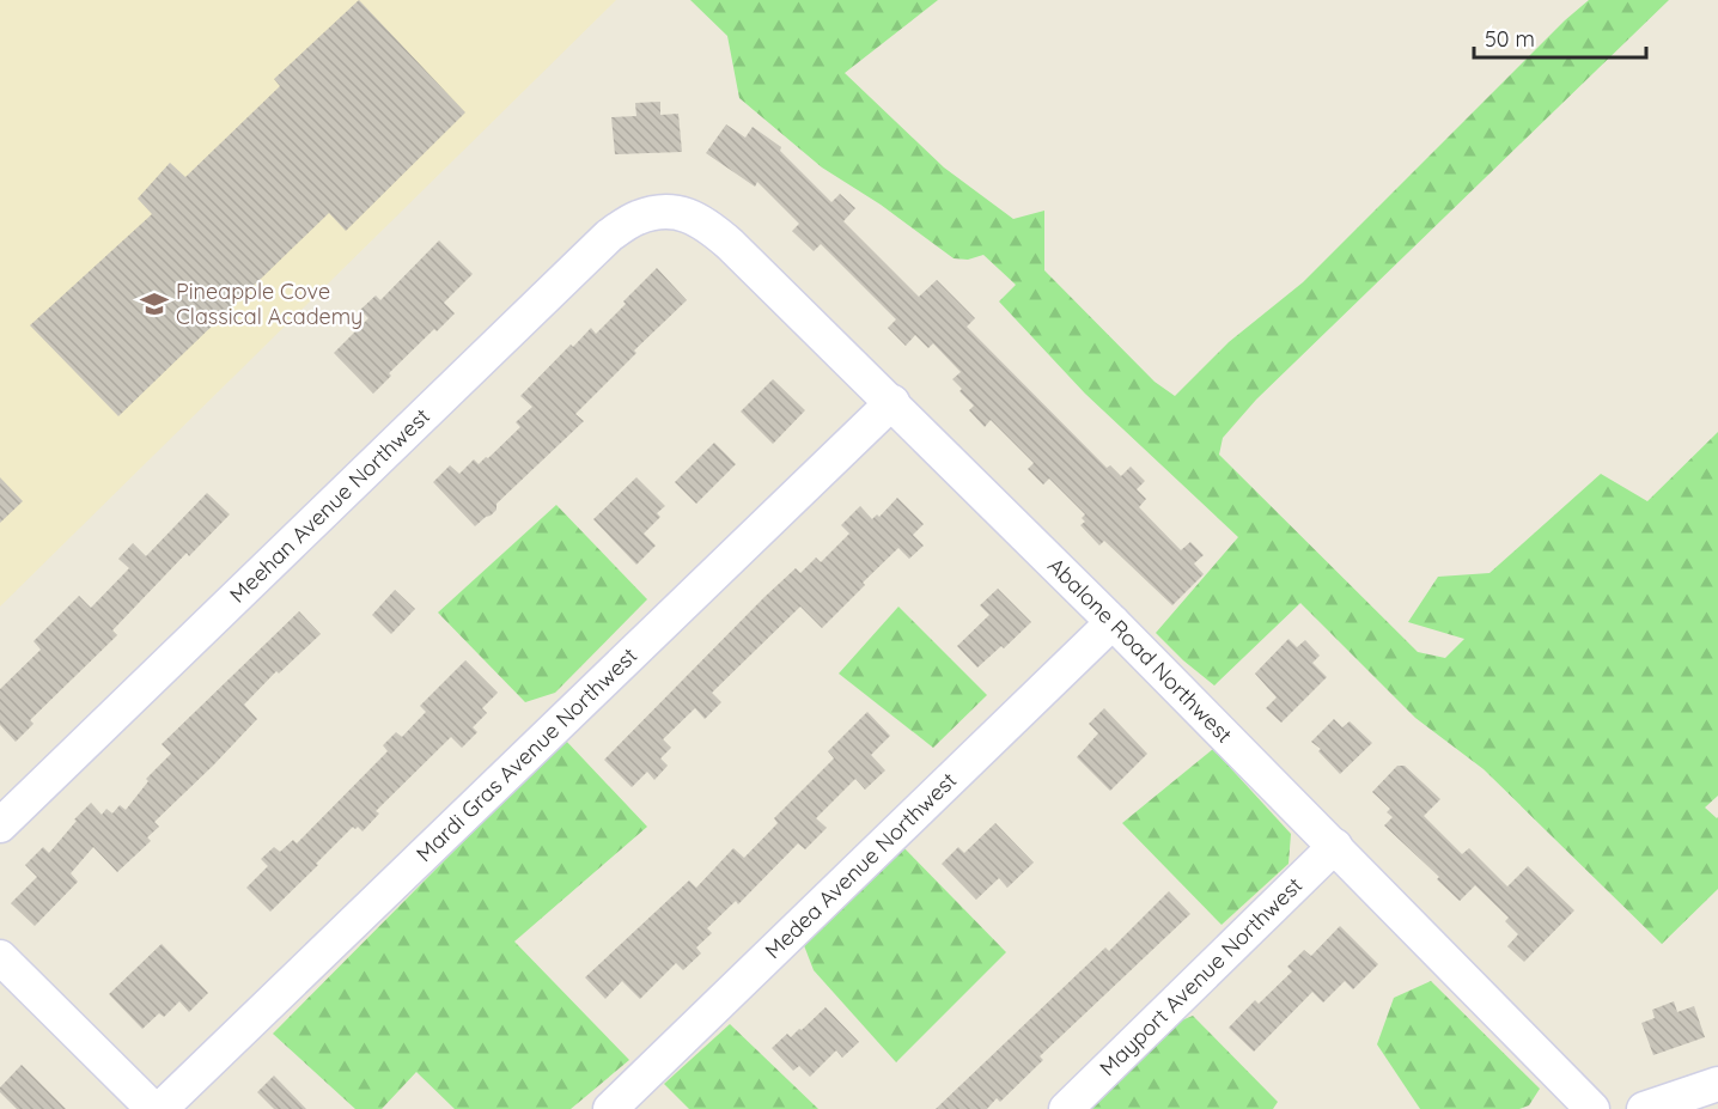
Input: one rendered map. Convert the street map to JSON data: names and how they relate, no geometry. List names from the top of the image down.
{
  "streets": {
    "street": [
      "Meehan Avenue Northwest",
      "Abalone Road Northwest",
      "Mardi Gras Avenue Northwest",
      "Medea Avenue Northwest",
      "Mayport Avenue Northwest"
    ]
  },
  "crossings": [
    ["Meehan Avenue Northwest", "Abalone Road Northwest"],
    ["Abalone Road Northwest", "Mardi Gras Avenue Northwest"],
    ["Abalone Road Northwest", "Medea Avenue Northwest"],
    ["Abalone Road Northwest", "Mayport Avenue Northwest"]
  ],
  "places": {
    "school or university": ["Pineapple Cove Classical Academy"]
  },
  "scale_bar": "50 m"
}
